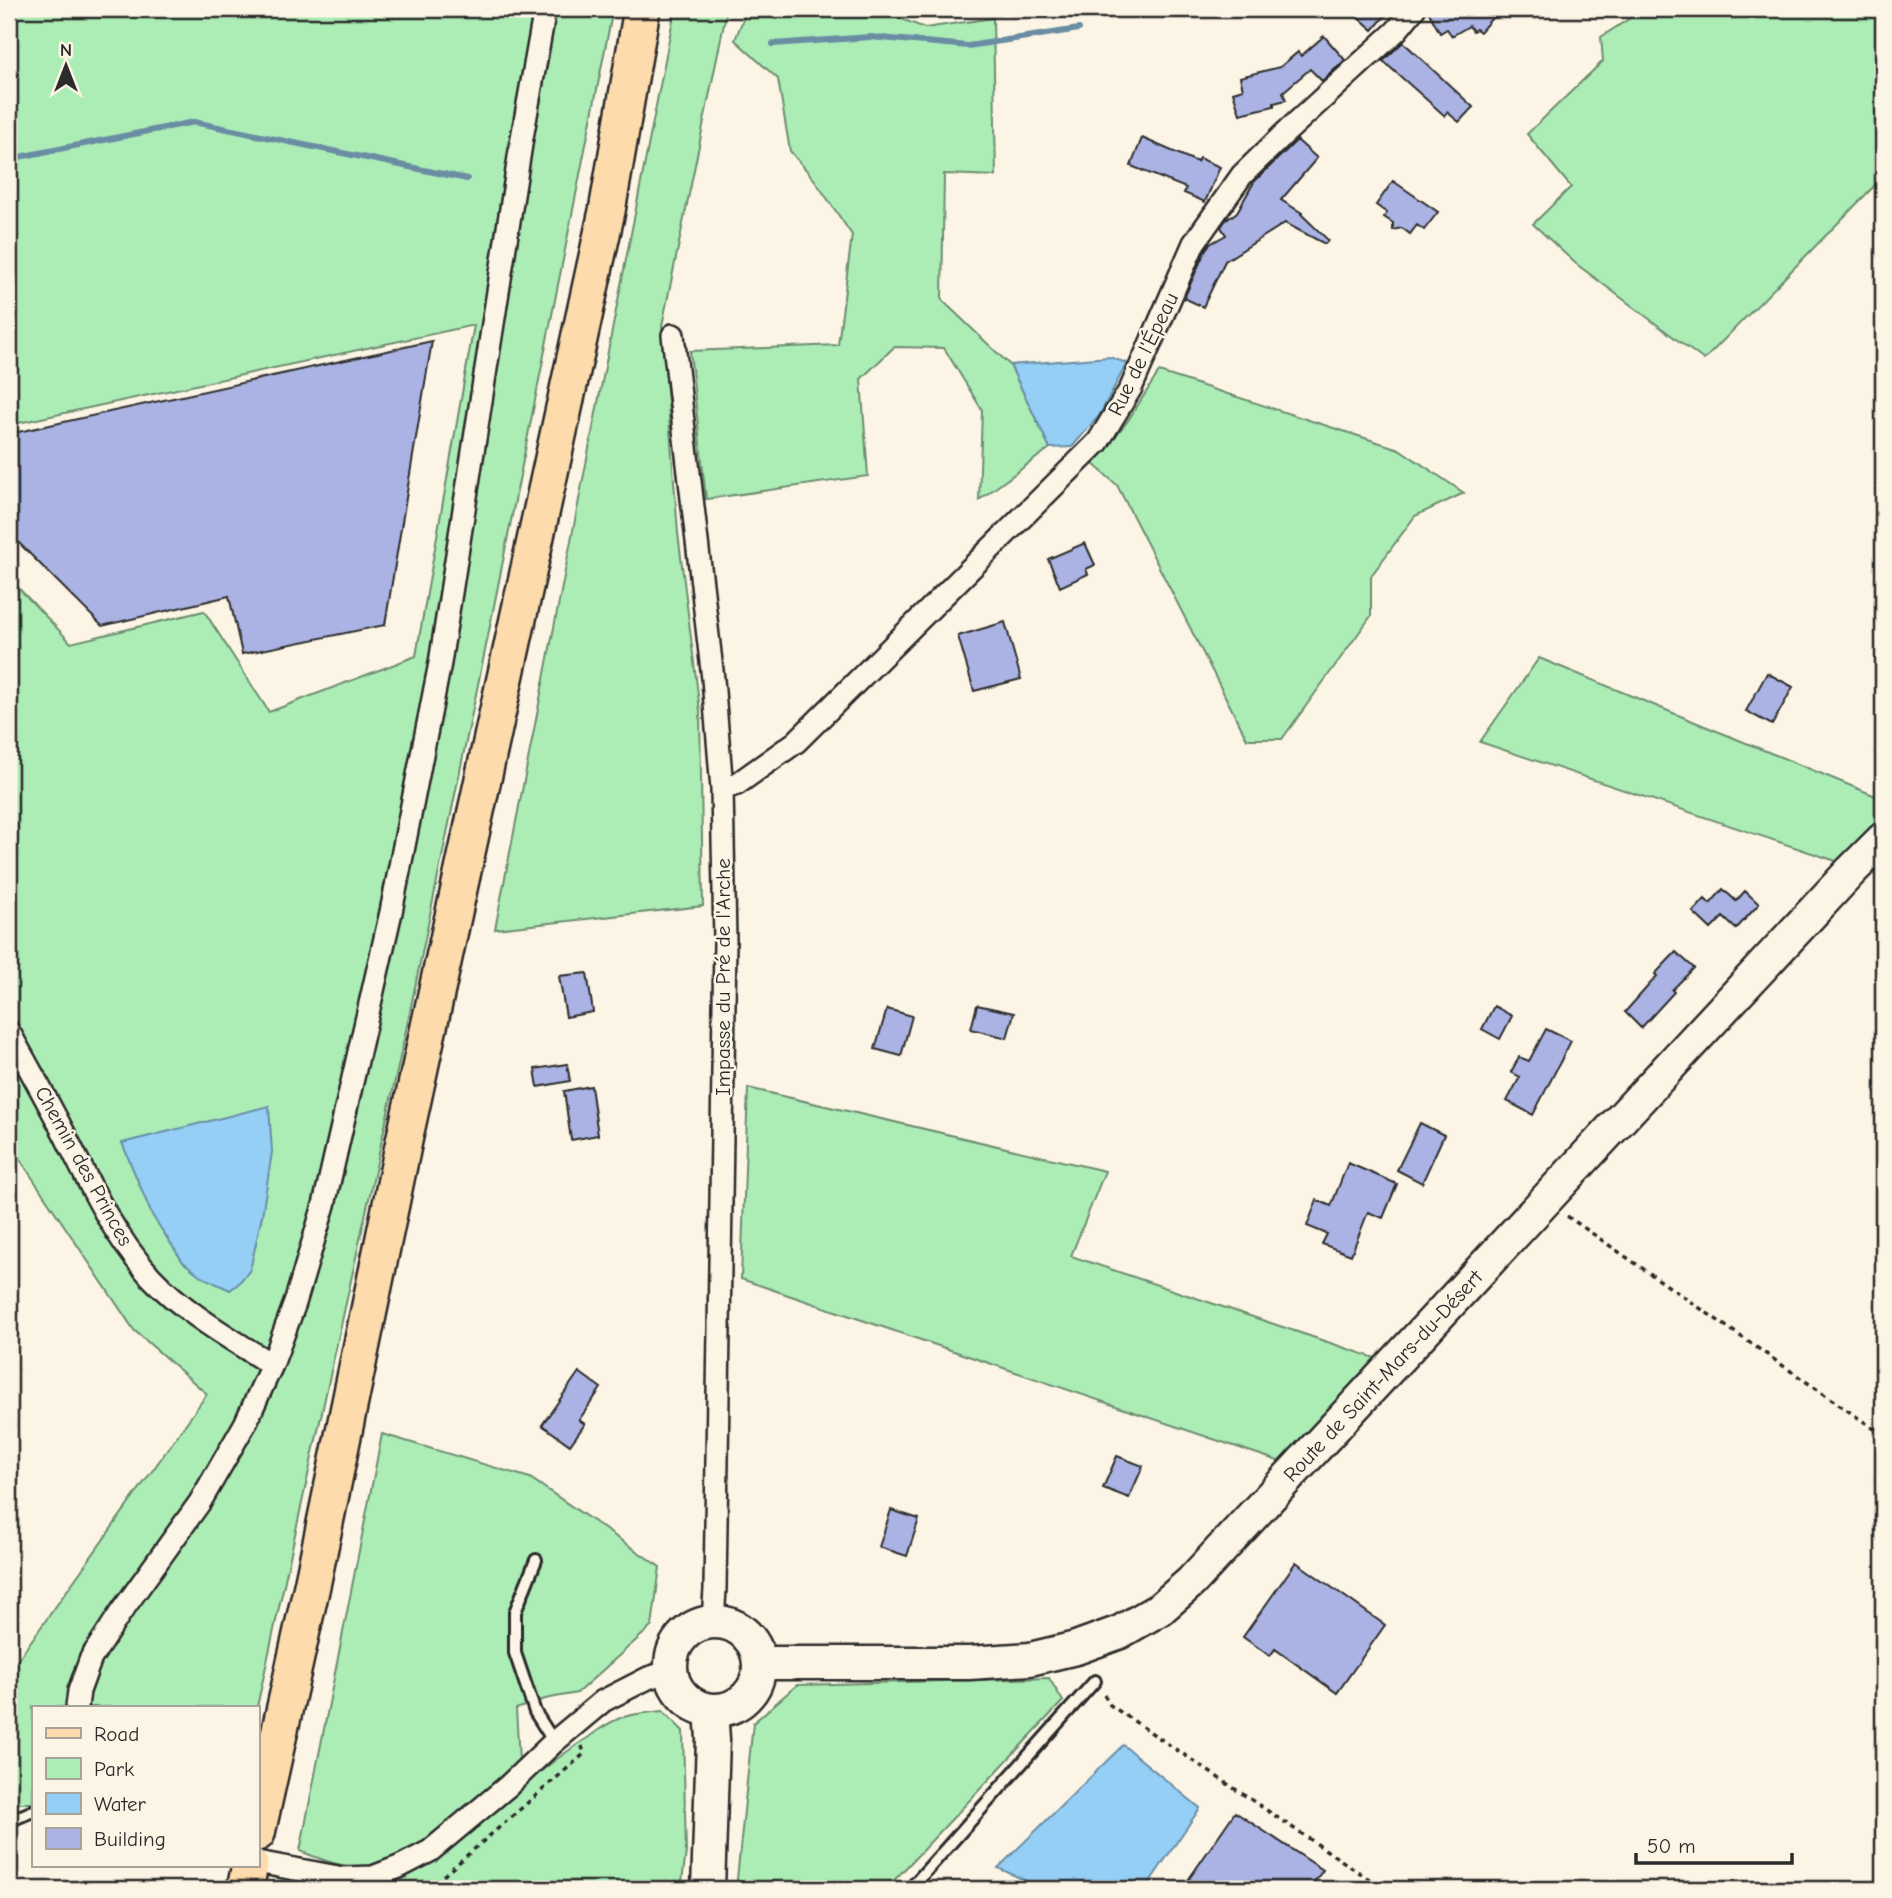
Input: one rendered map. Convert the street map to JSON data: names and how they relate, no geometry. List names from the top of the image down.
{
  "streets": {
    "main road": ["Route de Saint-Mars-du-Désert"],
    "street": ["Rue de l'Épeau", "Impasse du Pré de l'Arche", "Chemin des Princes"]
  },
  "crossings": [
    ["Rue de l'Épeau", "Impasse du Pré de l'Arche"],
    ["Impasse du Pré de l'Arche", "Route de Saint-Mars-du-Désert"]
  ],
  "legend": [
    "Road",
    "Park",
    "Water",
    "Building"
  ],
  "scale_bar": "50 m",
  "north": "top"
}
